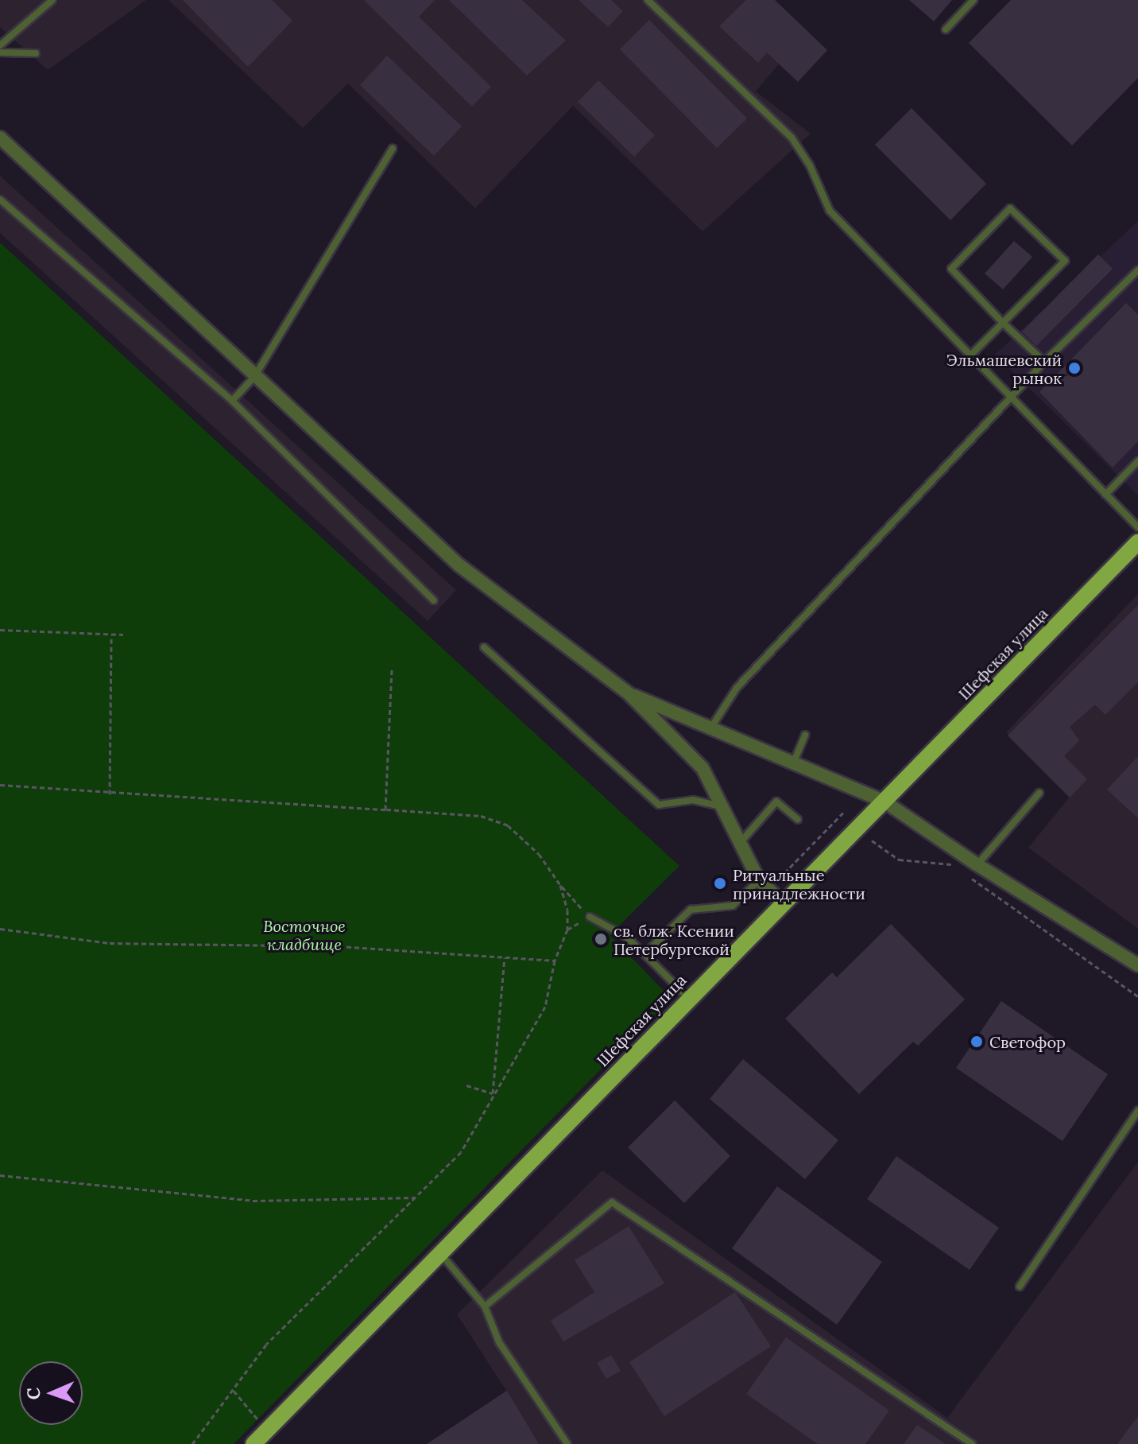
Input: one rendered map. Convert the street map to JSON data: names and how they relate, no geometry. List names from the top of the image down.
{
  "streets": {
    "main road": ["Шефская улица"]
  },
  "parks": ["Восточное кладбище"],
  "places": [
    "Эльмашевский рынок",
    "Ритуальные принадлежности",
    "св. блж. Ксении Петербургской",
    "Светофор"
  ],
  "north": "left"
}
